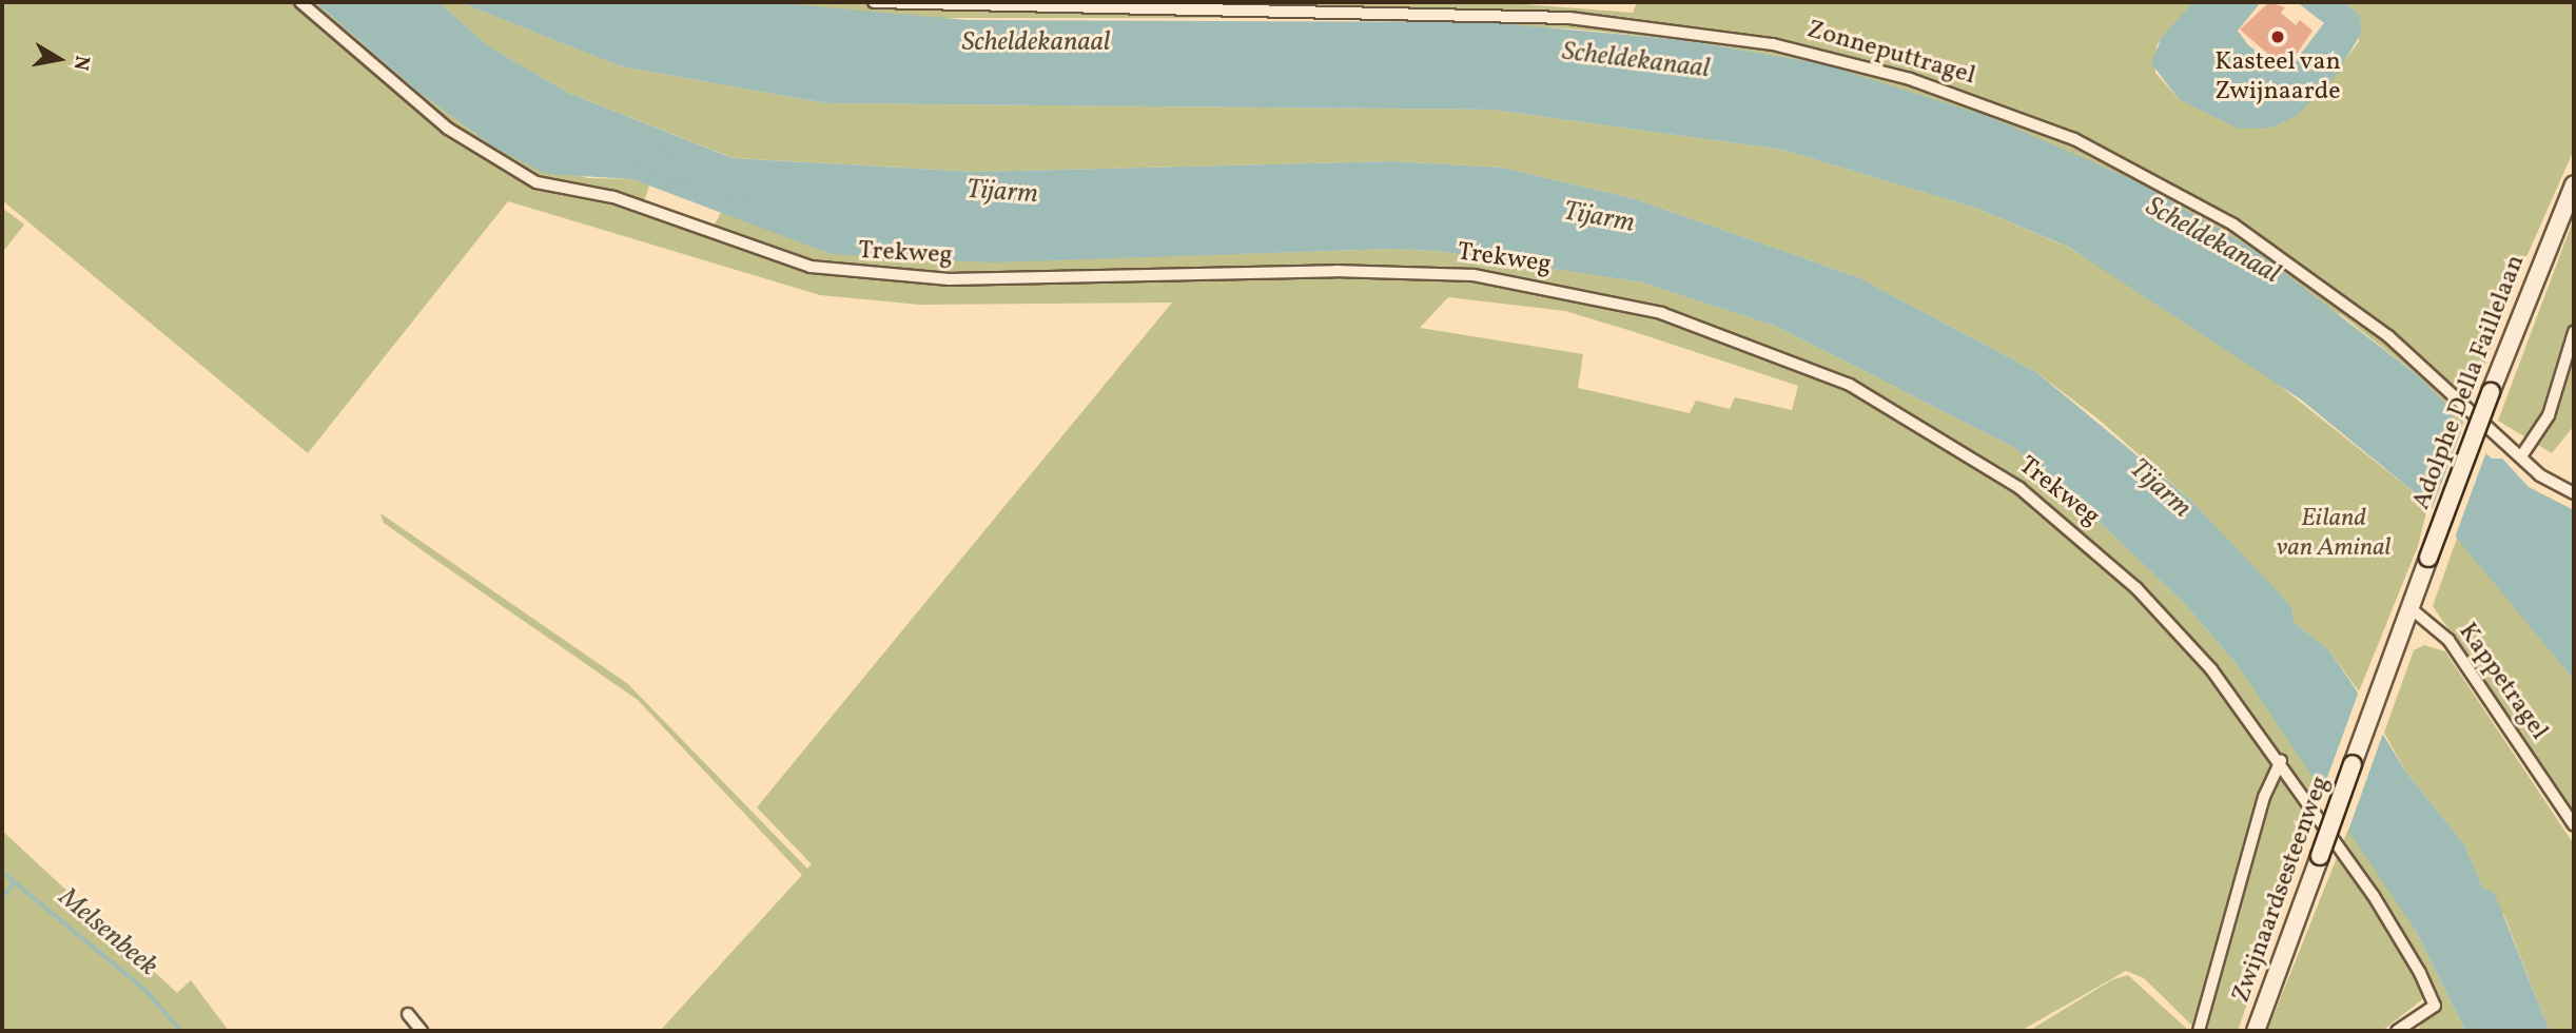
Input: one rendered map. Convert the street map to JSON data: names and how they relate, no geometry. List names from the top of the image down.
{
  "streets": {
    "main road": ["Adolphe Della Faillelaan", "Zwijnaardsesteenweg"],
    "street": ["Zonneputtragel", "Trekweg", "Kappetragel"]
  },
  "crossings": [
    ["Adolphe Della Faillelaan", "Kappetragel"],
    ["Adolphe Della Faillelaan", "Zwijnaardsesteenweg"]
  ],
  "water": ["Scheldekanaal", "Tijarm", "Melsenbeek"],
  "parks": ["Eiland van Aminal"],
  "places": ["Kasteel van Zwijnaarde"],
  "north": "right"
}
